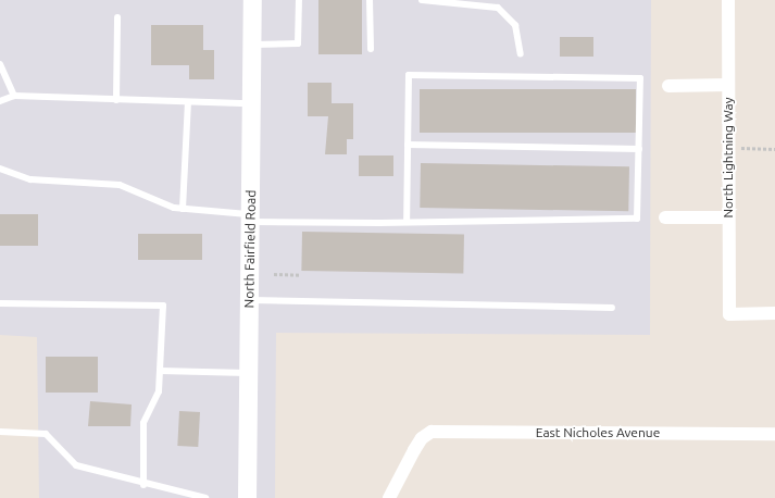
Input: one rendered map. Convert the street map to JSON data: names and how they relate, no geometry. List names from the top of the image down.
{
  "streets": {
    "main road": ["North Fairfield Road"],
    "street": ["North Lightning Way", "East Nicholes Avenue"]
  }
}
